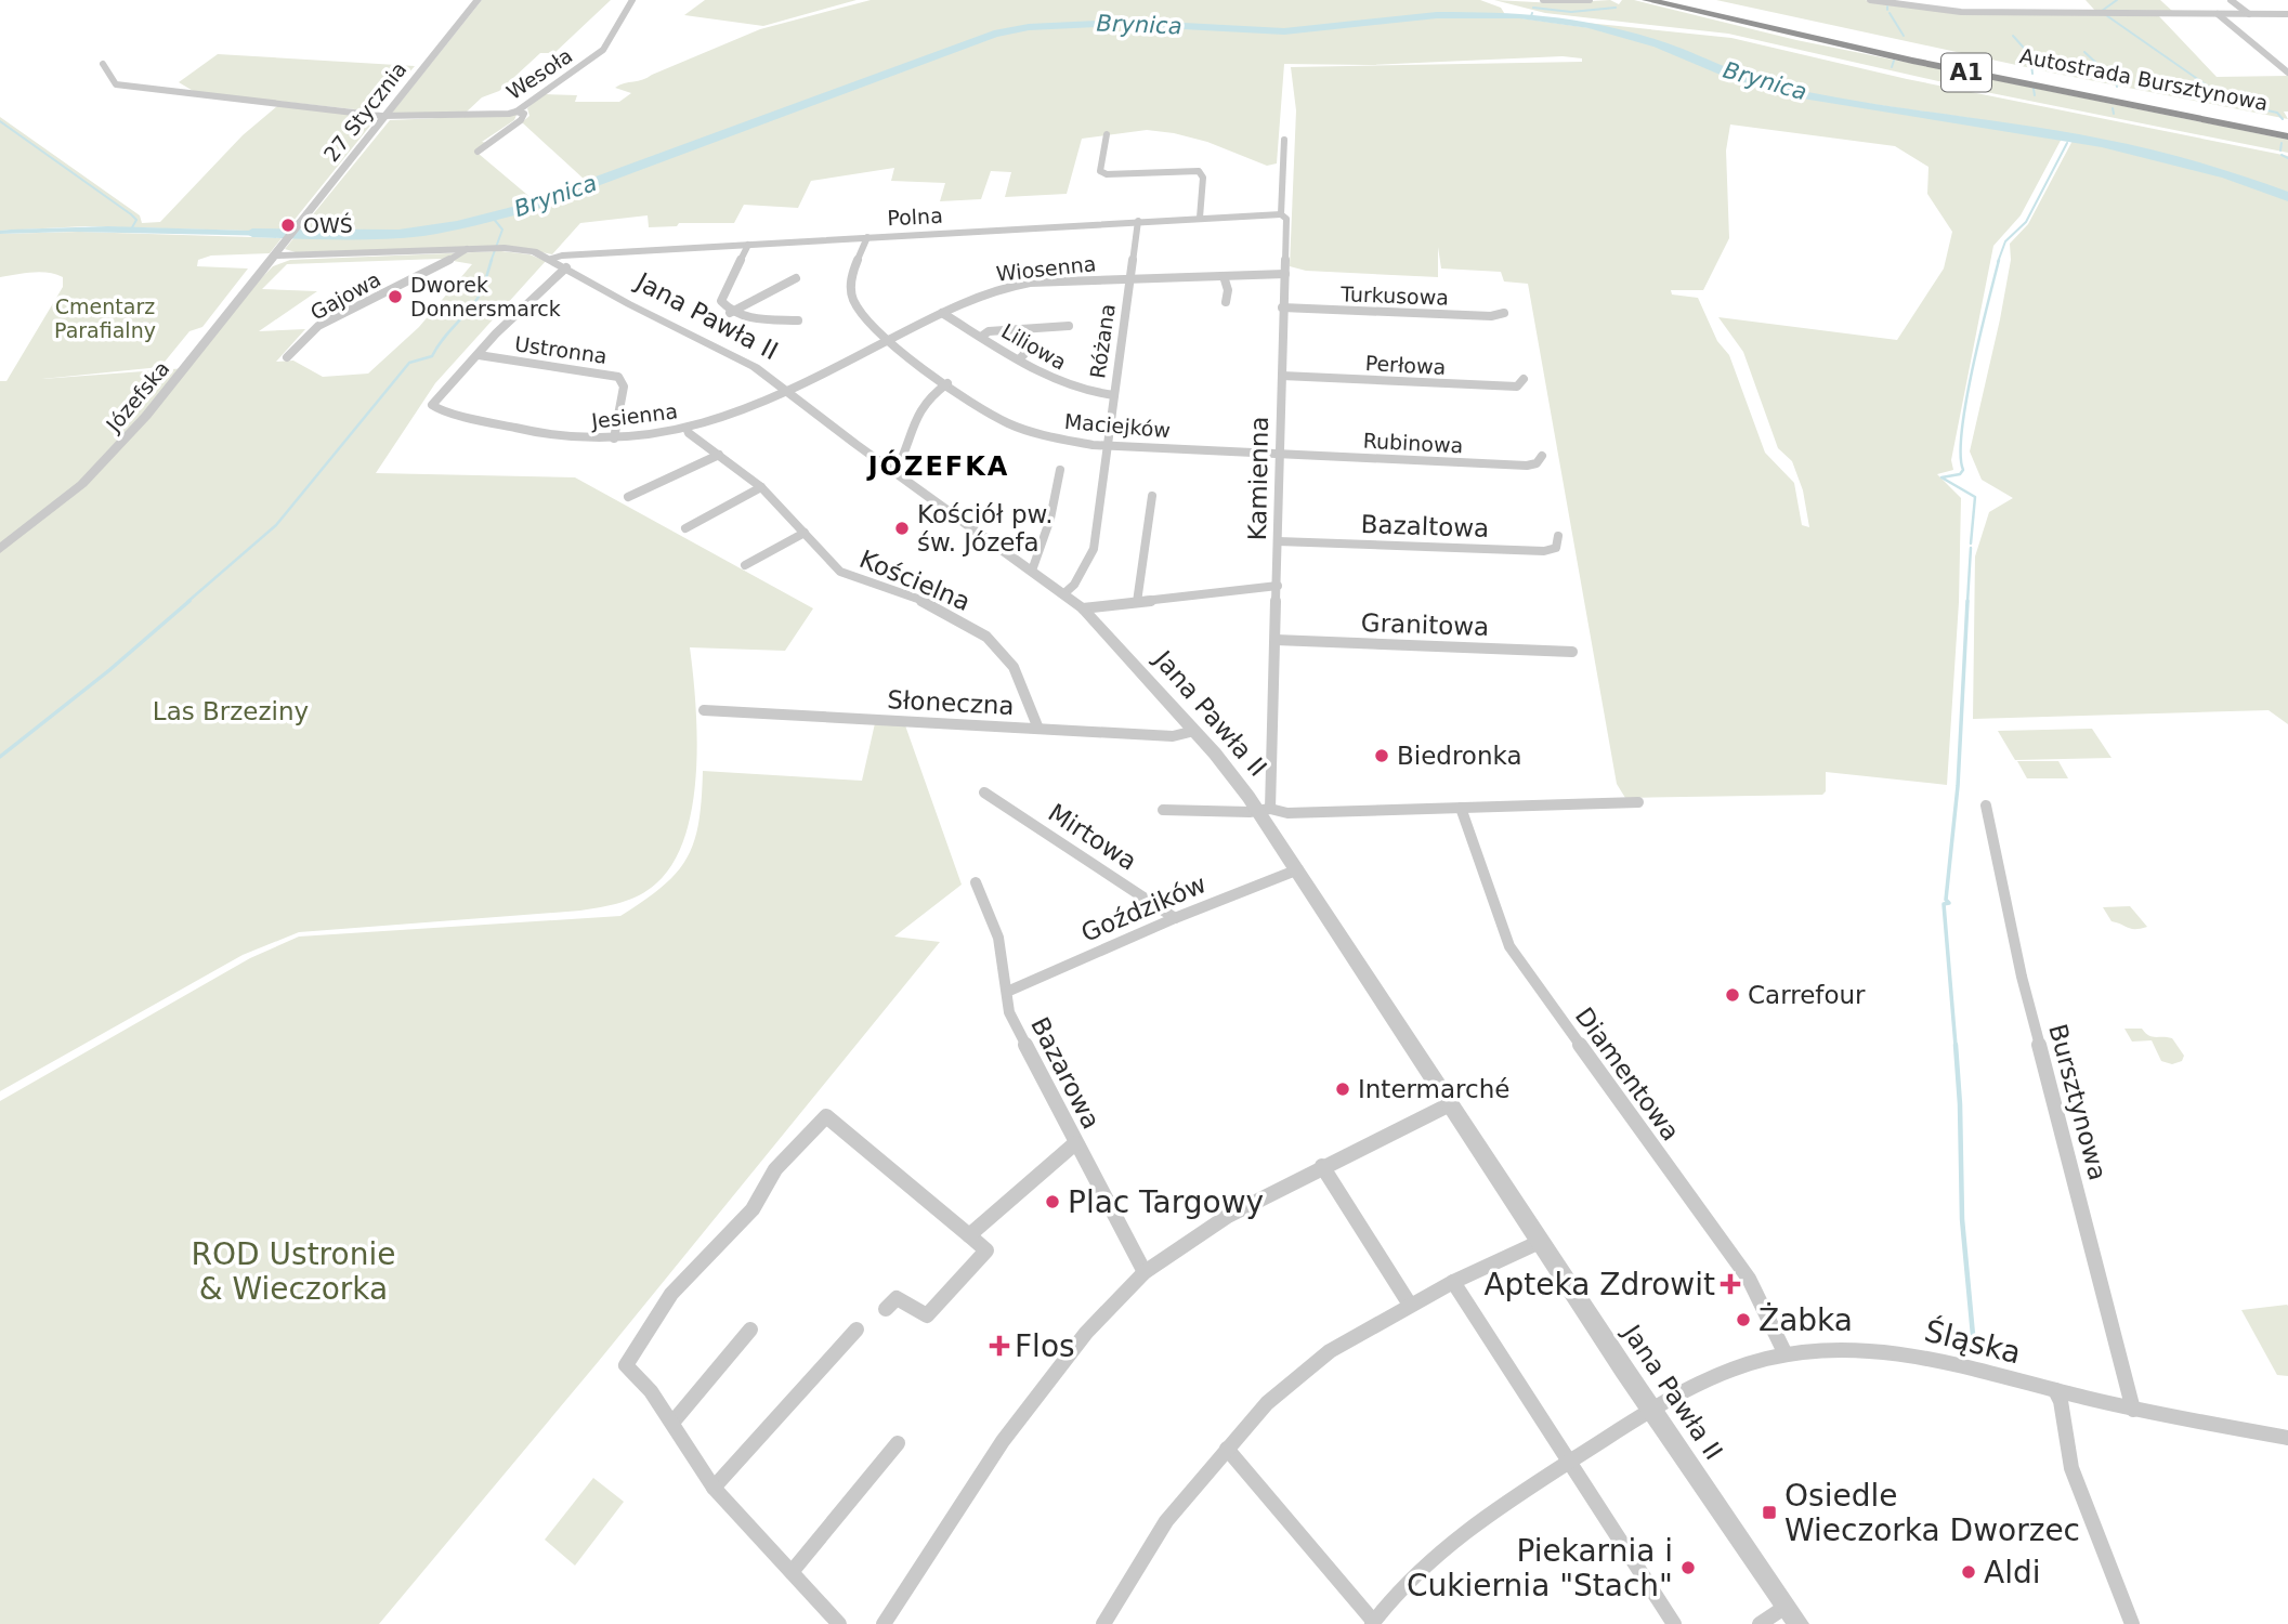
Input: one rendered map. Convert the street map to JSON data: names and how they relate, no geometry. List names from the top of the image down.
{
  "streets": {
    "highway": ["A1", "Autostrada Bursztynowa"],
    "street": [
      "Wesoła",
      "27 Stycznia",
      "Polna",
      "Wiosenna",
      "Gajowa",
      "Turkusowa",
      "Jana Pawła II",
      "Różana",
      "Liliowa",
      "Ustronna",
      "Perłowa",
      "Józefska",
      "Jesienna",
      "Maciejków",
      "Rubinowa",
      "Kamienna",
      "Bazaltowa",
      "Kościelna",
      "Granitowa",
      "Słoneczna",
      "Mirtowa",
      "Goździków",
      "Bazarowa",
      "Diamentowa",
      "Bursztynowa",
      "Śląska"
    ]
  },
  "crossings": [
    ["Wesoła", "27 Stycznia"],
    ["27 Stycznia", "Józefska"],
    ["Polna", "Jana Pawła II"],
    ["Polna", "Różana"],
    ["Polna", "Maciejków"],
    ["Polna", "Kamienna"],
    ["Wiosenna", "Jana Pawła II"],
    ["Wiosenna", "Różana"],
    ["Wiosenna", "Liliowa"],
    ["Wiosenna", "Jesienna"],
    ["Wiosenna", "Maciejków"],
    ["Wiosenna", "Kamienna"],
    ["Gajowa", "Jana Pawła II"],
    ["Turkusowa", "Kamienna"],
    ["Jana Pawła II", "Różana"],
    ["Jana Pawła II", "Józefska"],
    ["Jana Pawła II", "Jesienna"],
    ["Jana Pawła II", "Kamienna"],
    ["Jana Pawła II", "Słoneczna"],
    ["Jana Pawła II", "Goździków"],
    ["Jana Pawła II", "Śląska"],
    ["Różana", "Liliowa"],
    ["Różana", "Maciejków"],
    ["Ustronna", "Jesienna"],
    ["Perłowa", "Kamienna"],
    ["Jesienna", "Kościelna"],
    ["Maciejków", "Rubinowa"],
    ["Maciejków", "Kamienna"],
    ["Rubinowa", "Kamienna"],
    ["Kamienna", "Bazaltowa"],
    ["Kamienna", "Granitowa"],
    ["Kościelna", "Słoneczna"],
    ["Mirtowa", "Goździków"],
    ["Goździków", "Bazarowa"],
    ["Diamentowa", "Śląska"],
    ["Bursztynowa", "Śląska"]
  ],
  "districts": ["JÓZEFKA"],
  "water": ["Brynica"],
  "parks": ["Cmentarz Parafialny", "Las Brzeziny", "ROD Ustronie & Wieczorka"],
  "places": {
    "other": [
      "OWŚ",
      "Dworek Donnersmarck",
      "Kościół pw. św. Józefa",
      "Biedronka",
      "Carrefour",
      "Intermarché",
      "Plac Targowy",
      "Żabka",
      "Piekarnia i Cukiernia \"Stach\"",
      "Aldi"
    ],
    "health": ["Apteka Zdrowit", "Flos"],
    "transit": ["Osiedle Wieczorka Dworzec"]
  }
}
